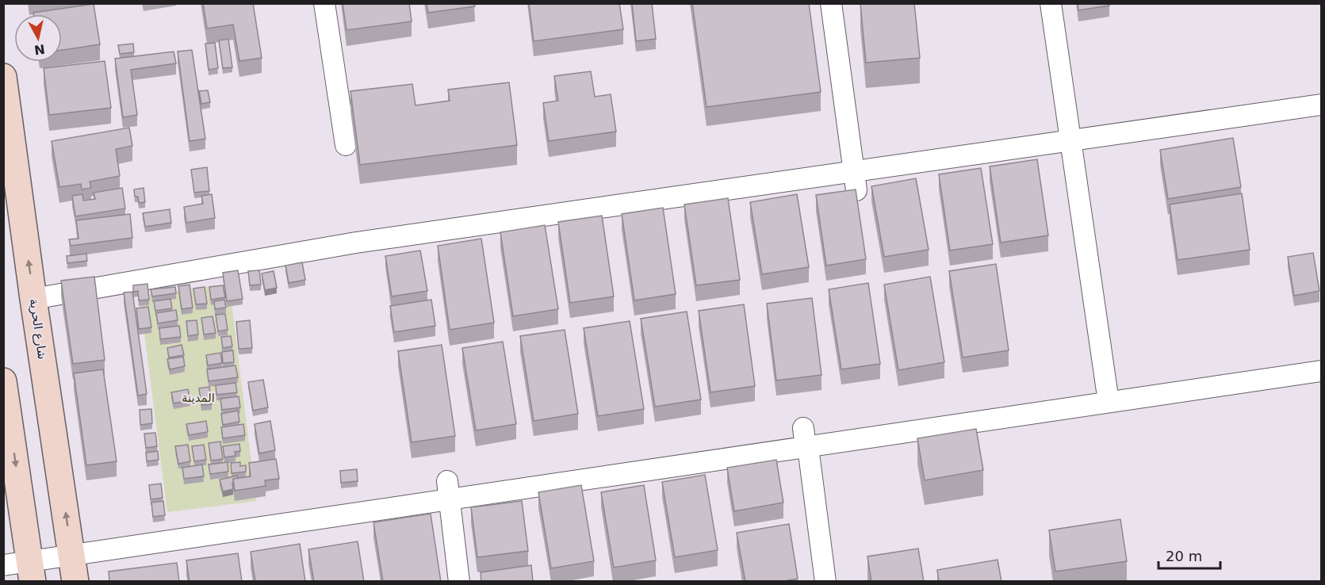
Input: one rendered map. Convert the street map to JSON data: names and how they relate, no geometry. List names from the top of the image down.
{
  "streets": {
    "main road": ["شارع الحرية"]
  },
  "parks": ["المدينة"],
  "scale_bar": "20 m",
  "north": "bottom"
}
